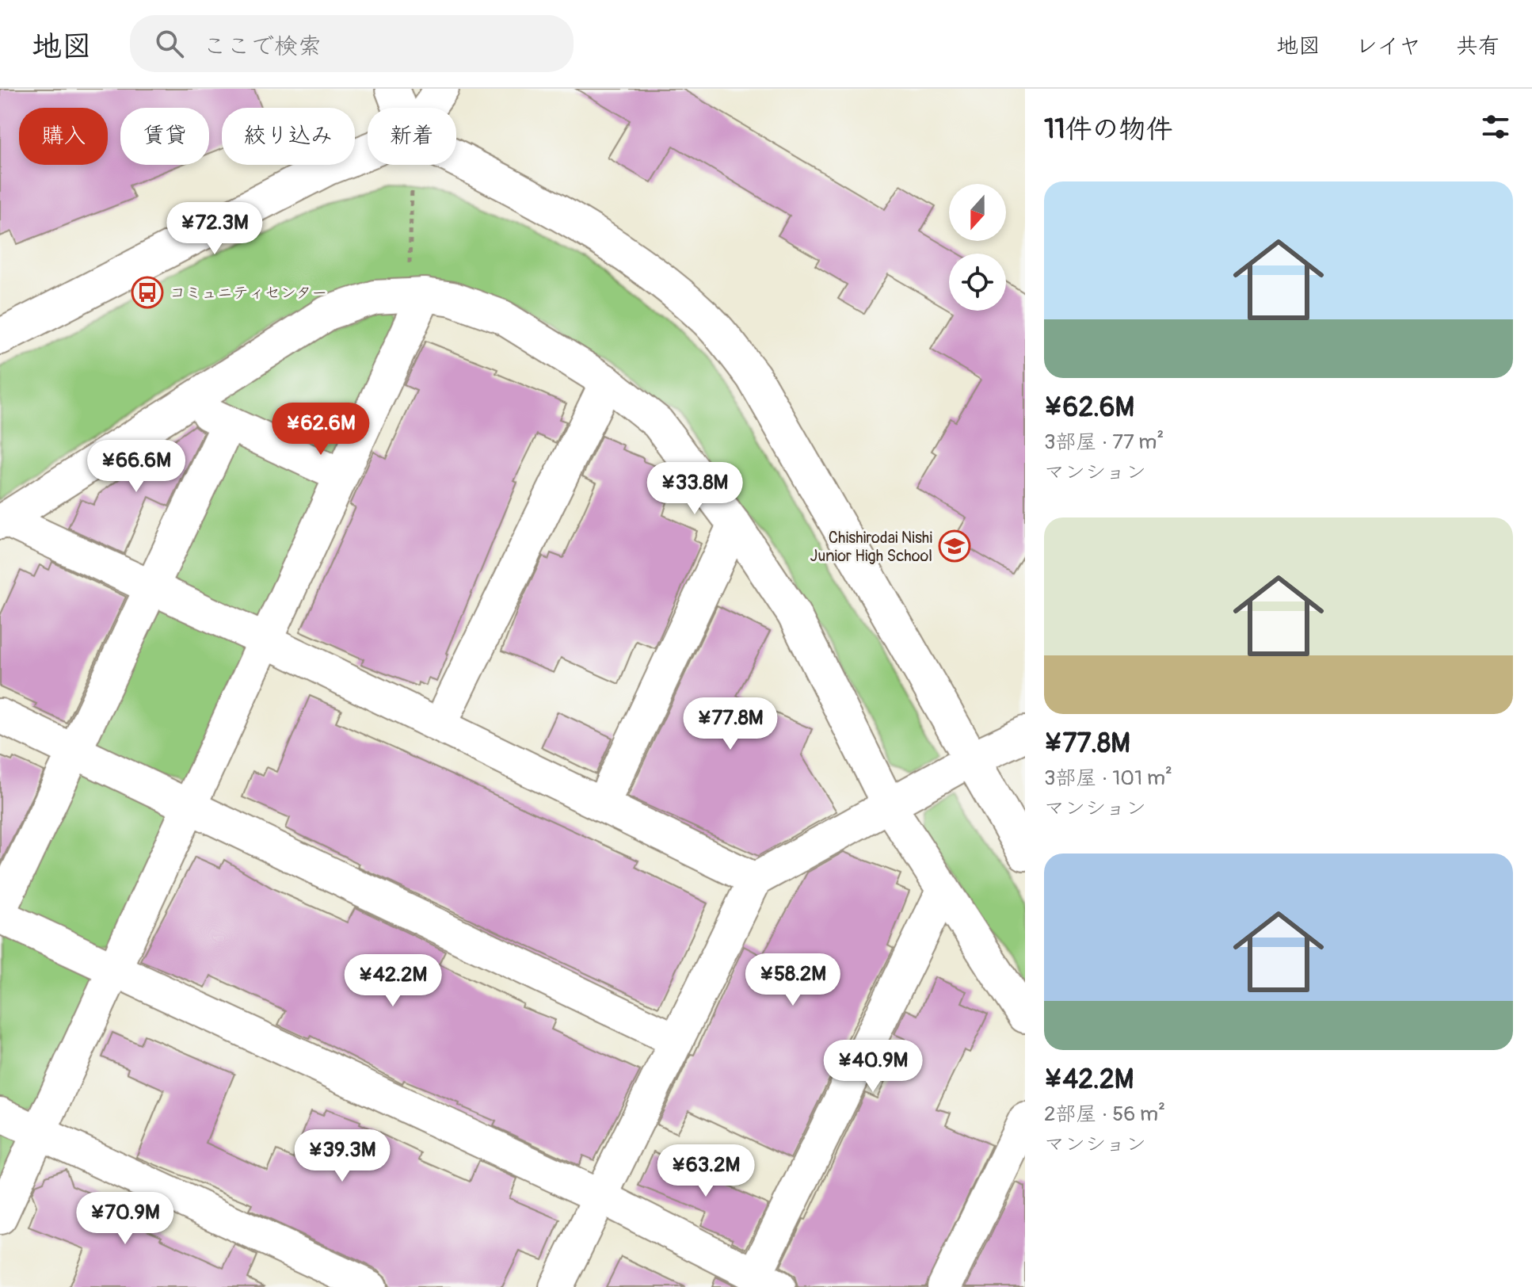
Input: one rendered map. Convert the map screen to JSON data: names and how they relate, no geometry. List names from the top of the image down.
{
  "places": {
    "bus stop": ["コミュニティセンター"],
    "school or university": ["Chishirodai Nishi Junior High School"]
  },
  "north": "bottom",
  "page": {
    "header": "地図",
    "search": "ここで検索",
    "nav": ["地図", "レイヤ", "共有"],
    "heading": "11件の物件",
    "chip": [
      "購入",
      "賃貸",
      "絞り込み",
      "新着"
    ],
    "list": [
      {
        "name": "¥62.6M",
        "note": "3部屋 · 77 m² · マンション"
      },
      {
        "name": "¥77.8M",
        "note": "3部屋 · 101 m² · マンション"
      },
      {
        "name": "¥42.2M",
        "note": "2部屋 · 56 m² · マンション"
      }
    ],
    "price": [
      "¥72.3M",
      "¥62.6M",
      "¥66.6M",
      "¥33.8M",
      "¥77.8M",
      "¥58.2M",
      "¥42.2M",
      "¥40.9M",
      "¥39.3M",
      "¥63.2M",
      "¥70.9M"
    ]
  }
}
